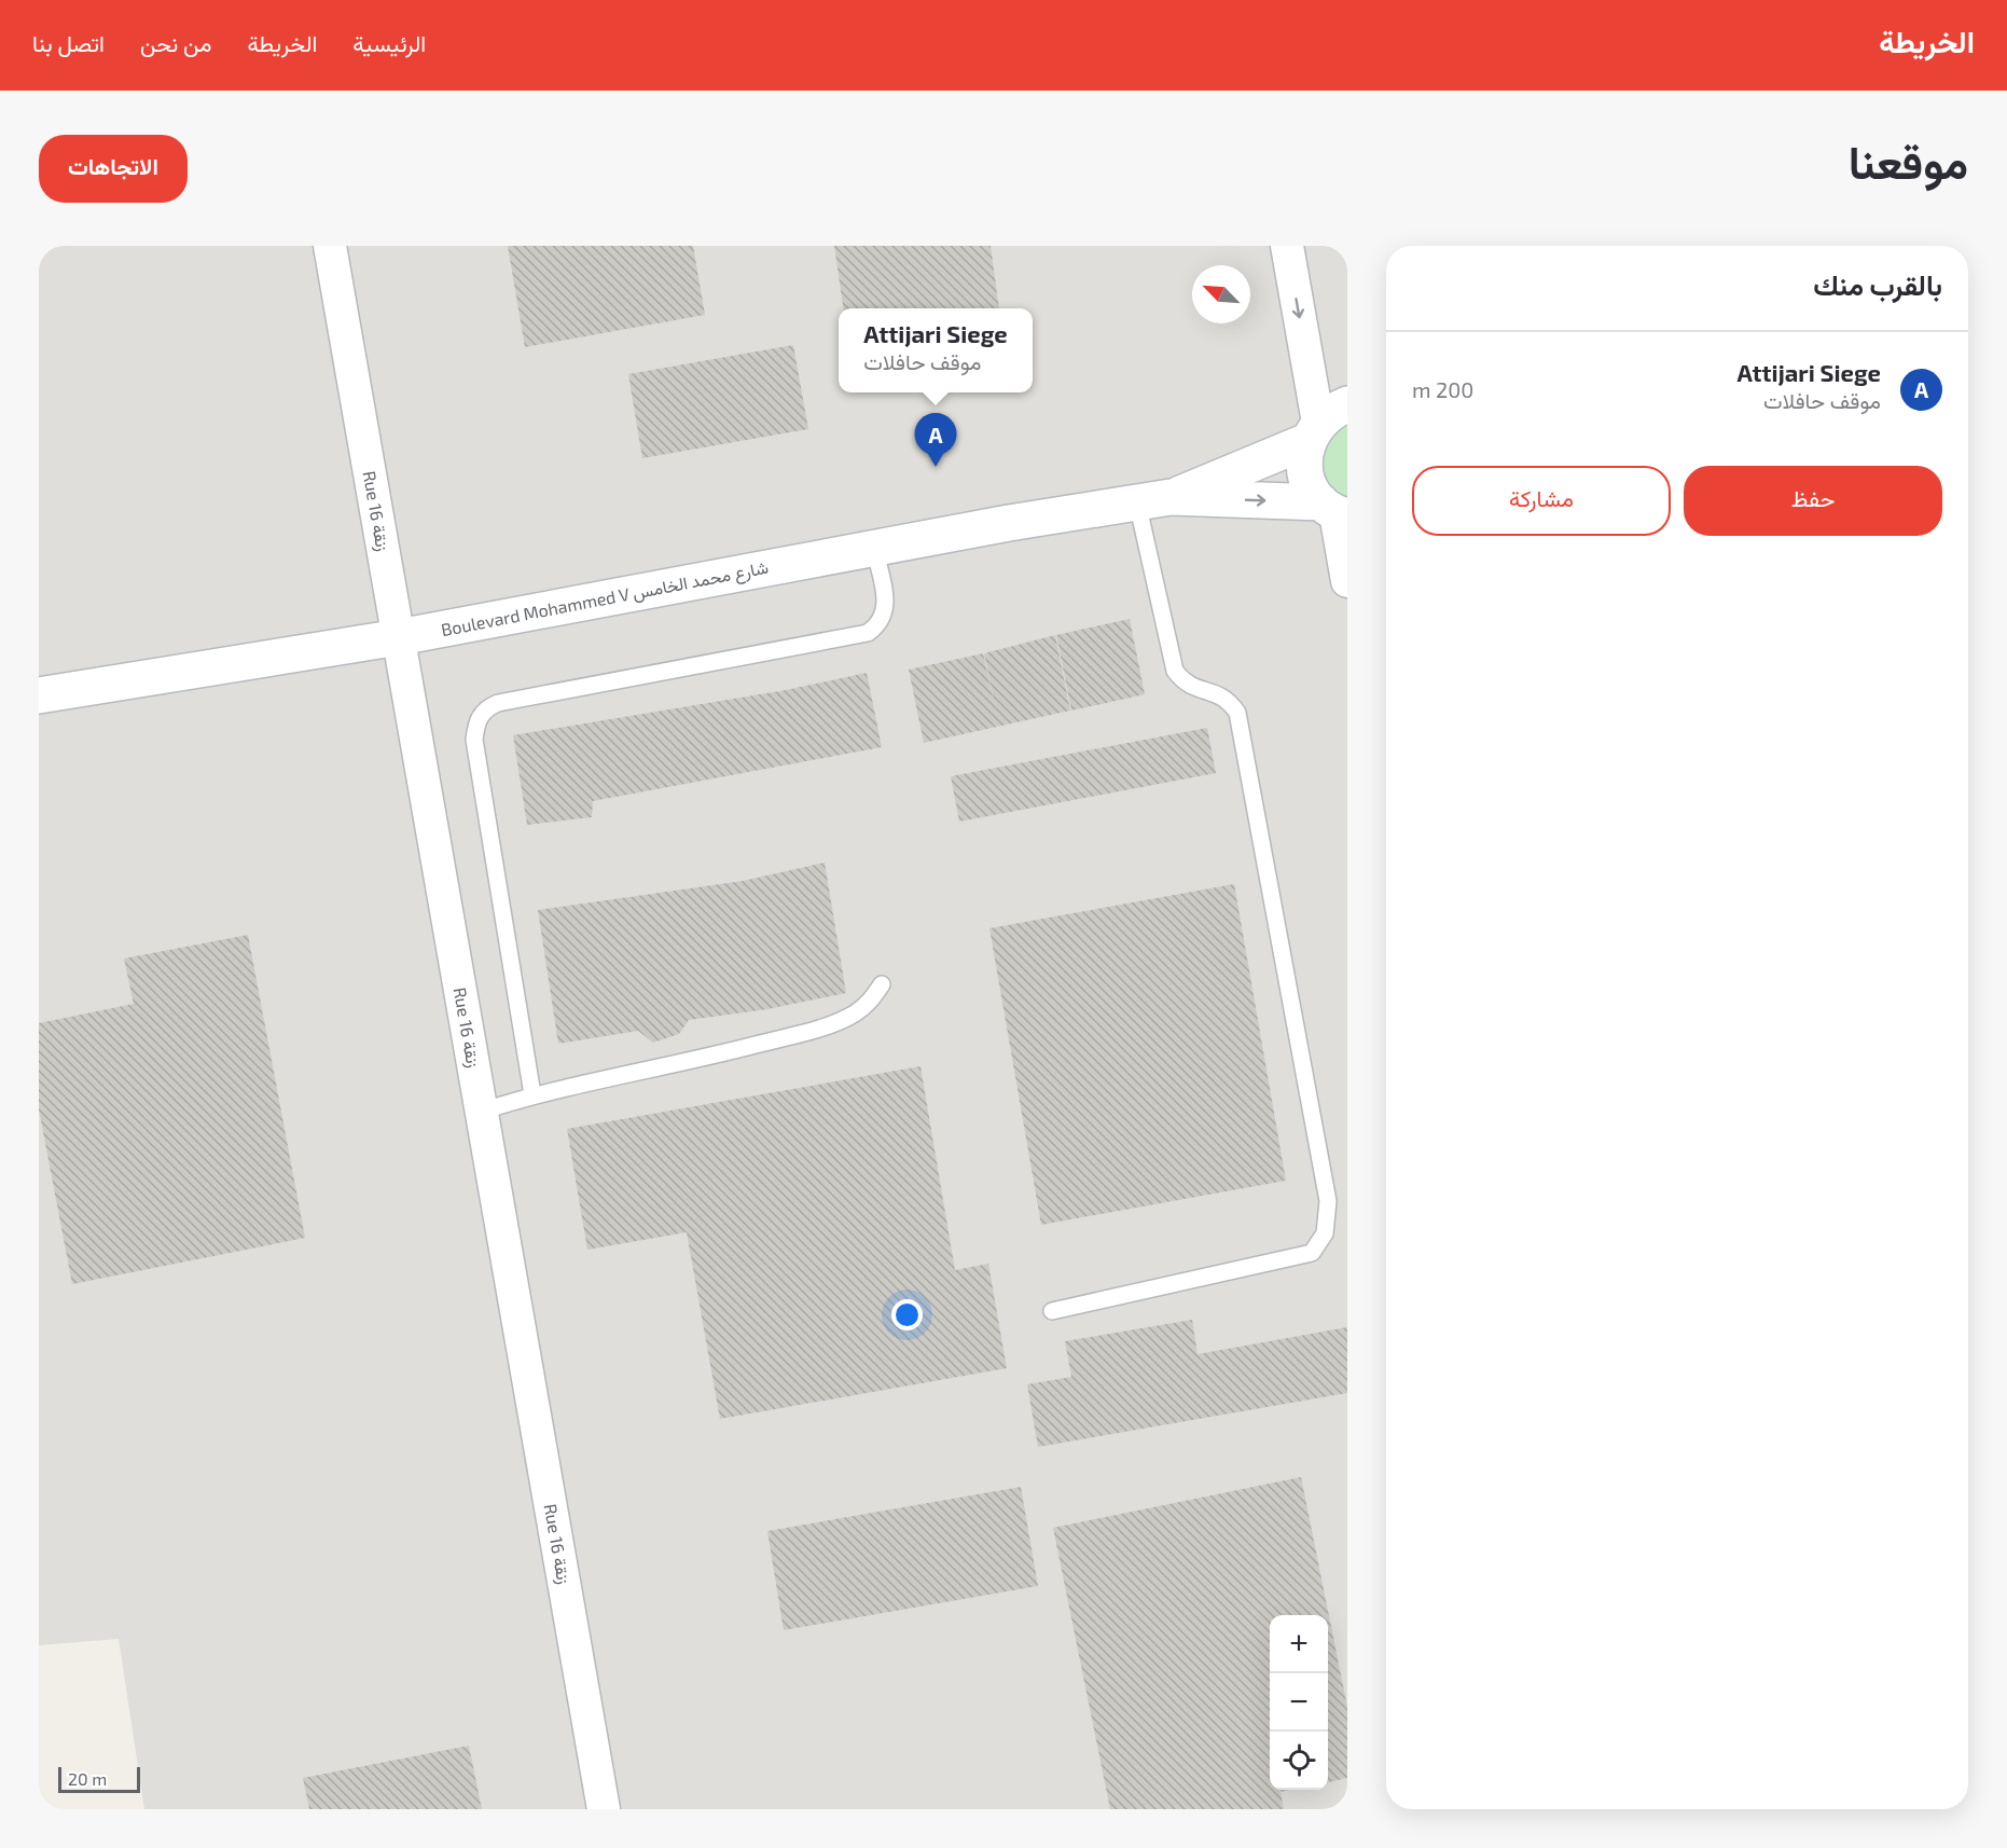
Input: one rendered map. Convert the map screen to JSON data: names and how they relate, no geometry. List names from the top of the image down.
{
  "streets": {
    "main road": ["Boulevard Mohammed V شارع محمد الخامس"],
    "street": ["Rue 16 زنقة"]
  },
  "crossings": [
    ["Rue 16 زنقة", "Boulevard Mohammed V شارع محمد الخامس"]
  ],
  "scale_bar": "20 m",
  "north": "top left",
  "page": {
    "header": "الخريطة",
    "nav": [
      "الرئيسية",
      "الخريطة",
      "من نحن",
      "اتصل بنا"
    ],
    "title": "موقعنا",
    "buttons": [
      "الاتجاهات",
      ["حفظ", "مشاركة"]
    ],
    "heading": "بالقرب منك",
    "popup": ["Attijari Siege", "موقف حافلات"],
    "list": [
      {
        "mark": "A",
        "name": "Attijari Siege",
        "note": "موقف حافلات",
        "value": "200 m"
      }
    ],
    "pins": "A",
    "map_buttons": ["+", "−"],
    "scale": "20 m"
  }
}
